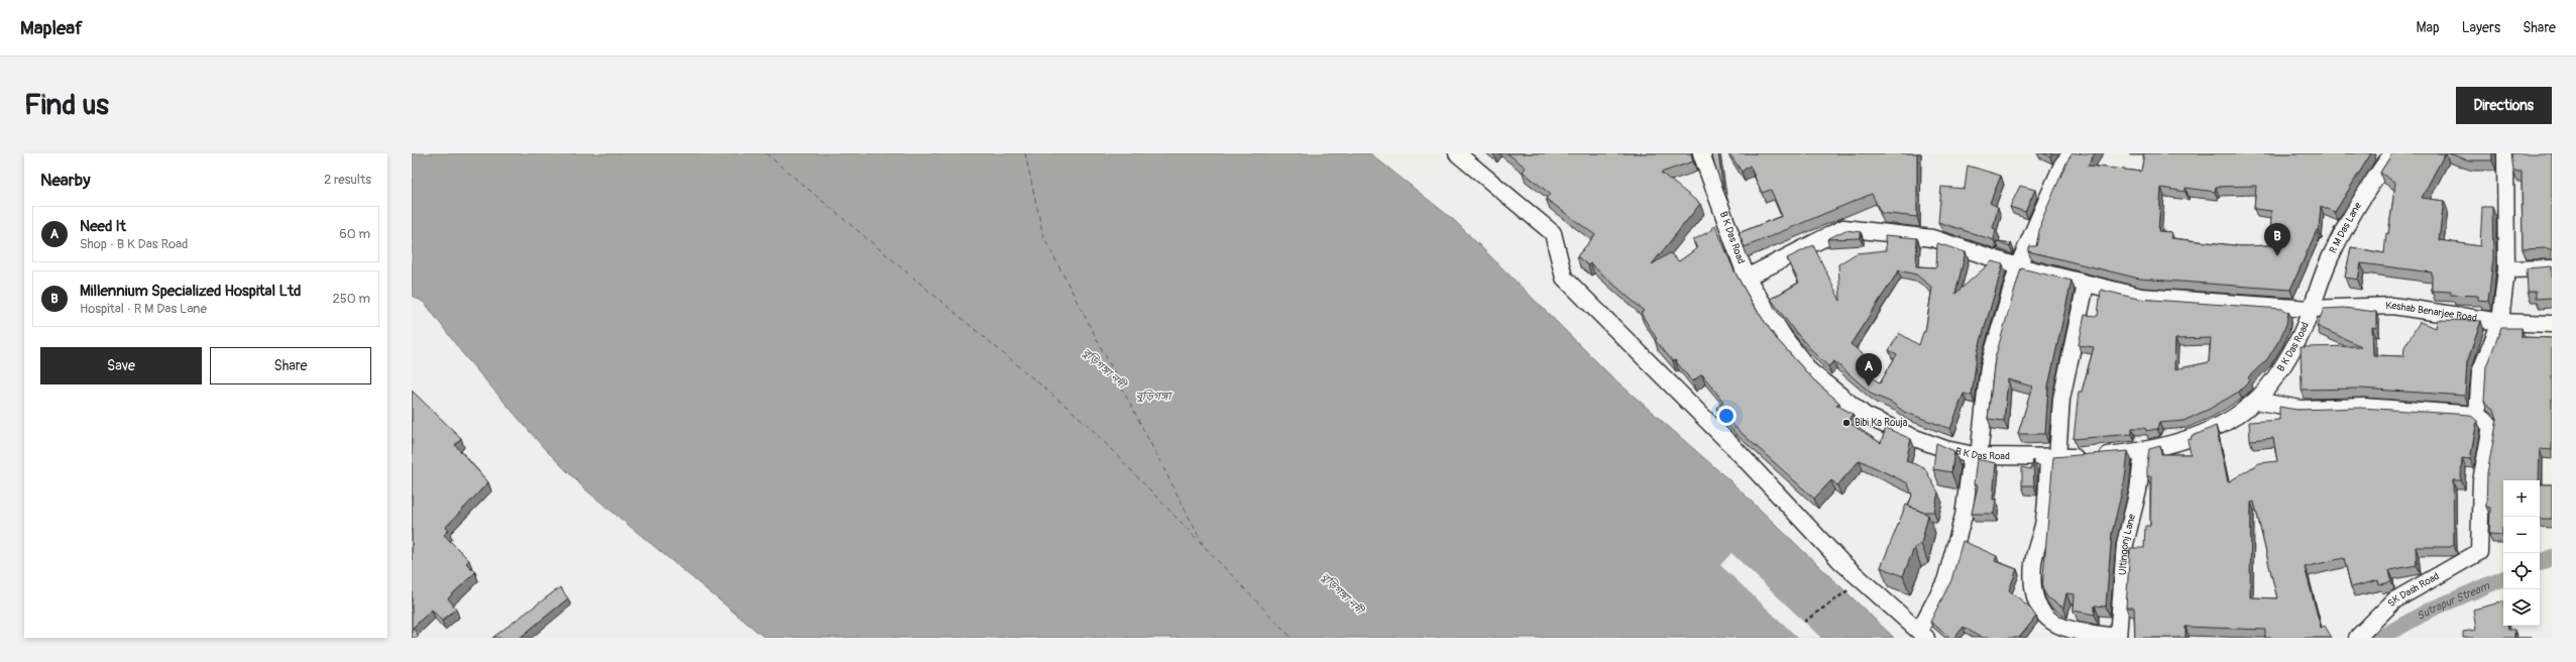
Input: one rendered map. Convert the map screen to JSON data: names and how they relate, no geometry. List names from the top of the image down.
{
  "streets": {
    "street": [
      "R M Das Lane",
      "B K Das Road",
      "Keshab Benarjee Road",
      "Ultingonj Lane",
      "SK Dash Road"
    ]
  },
  "crossings": [
    ["R M Das Lane", "B K Das Road"],
    ["R M Das Lane", "Keshab Benarjee Road"],
    ["B K Das Road", "Keshab Benarjee Road"],
    ["B K Das Road", "Ultingonj Lane"]
  ],
  "water": ["বুড়িগঙ্গা নদী", "বুড়িগঙ্গা", "Sutrapur Stream"],
  "places": ["Bibi Ka Rouja"],
  "page": {
    "header": "Mapleaf",
    "nav": ["Map", "Layers", "Share"],
    "buttons": [
      "Directions",
      ["Save", "Share"]
    ],
    "title": "Find us",
    "heading": ["Nearby", "2 results"],
    "list": [
      {
        "mark": "A",
        "name": "Need It",
        "note": "Shop · B K Das Road",
        "value": "60 m"
      },
      {
        "mark": "B",
        "name": "Millennium Specialized Hospital Ltd",
        "note": "Hospital · R M Das Lane",
        "value": "250 m"
      }
    ],
    "pins": ["B", "A"],
    "map_buttons": ["+", "−"]
  }
}
